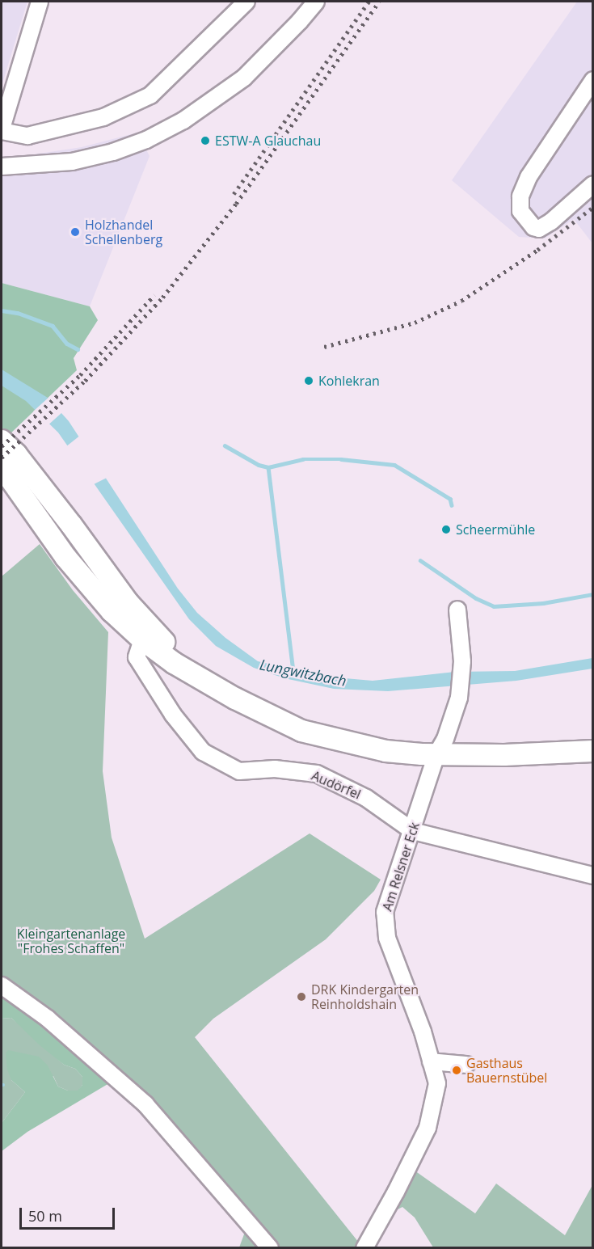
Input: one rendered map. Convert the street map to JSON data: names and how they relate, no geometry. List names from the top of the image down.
{
  "streets": {
    "street": ["Audörfel", "Am Relsner Eck"]
  },
  "crossings": [
    ["Audörfel", "Am Relsner Eck"]
  ],
  "water": ["Lungwitzbach"],
  "parks": ["Kleingartenanlage \"Frohes Schaffen\""],
  "places": [
    "ESTW-A Glauchau",
    "Holzhandel Schellenberg",
    "Kohlekran",
    "Scheermühle",
    "DRK Kindergarten Reinholdshain",
    "Gasthaus Bauernstübel"
  ],
  "scale_bar": "50 m"
}
